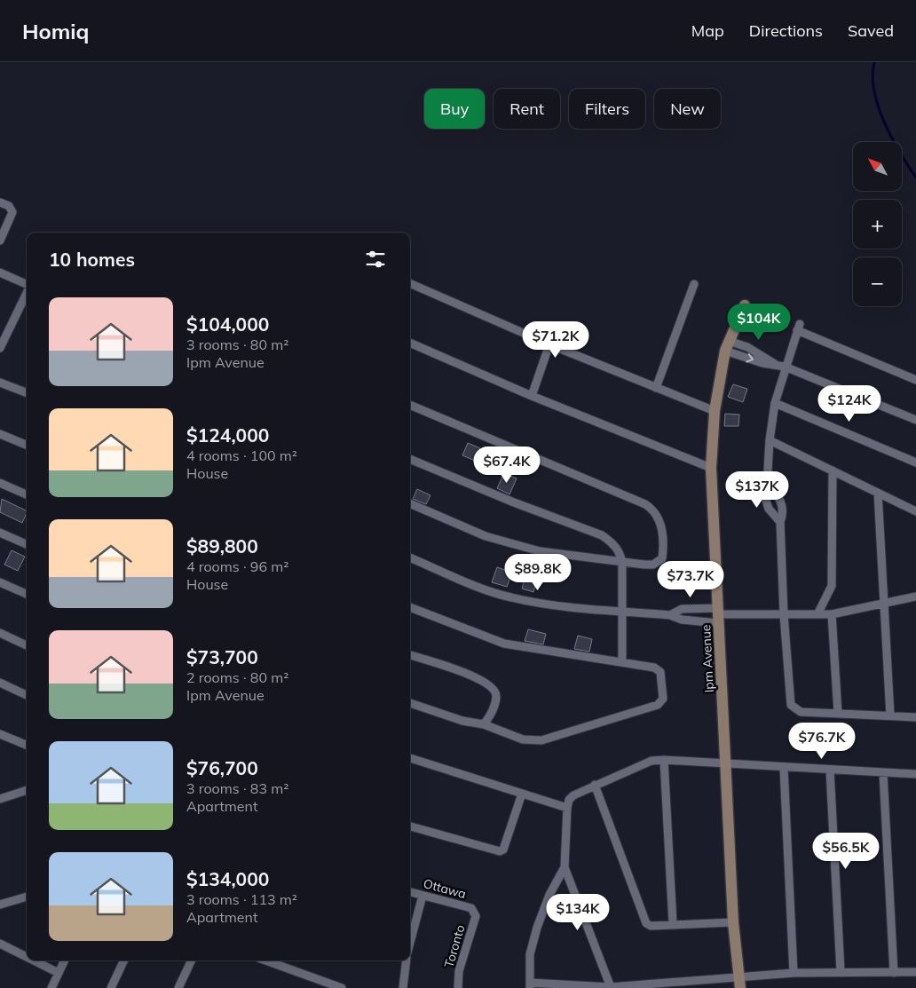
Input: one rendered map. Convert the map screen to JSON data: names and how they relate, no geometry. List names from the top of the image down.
{
  "streets": {
    "street": ["Ipm Avenue", "Ottawa", "Toronto"]
  },
  "crossings": [
    ["Ottawa", "Toronto"]
  ],
  "north": "top left",
  "page": {
    "header": "Homiq",
    "nav": ["Map", "Directions", "Saved"],
    "chip": [
      "Buy",
      "Rent",
      "Filters",
      "New"
    ],
    "map_buttons": ["+", "−"],
    "heading": "10 homes",
    "list": [
      {
        "name": "$104,000",
        "note": "3 rooms · 80 m² · Ipm Avenue"
      },
      {
        "name": "$124,000",
        "note": "4 rooms · 100 m² · House"
      },
      {
        "name": "$89,800",
        "note": "4 rooms · 96 m² · House"
      },
      {
        "name": "$73,700",
        "note": "2 rooms · 80 m² · Ipm Avenue"
      },
      {
        "name": "$76,700",
        "note": "3 rooms · 83 m² · Apartment"
      },
      {
        "name": "$134,000",
        "note": "3 rooms · 113 m² · Apartment"
      }
    ],
    "price": [
      "$104K",
      "$71.2K",
      "$124K",
      "$67.4K",
      "$137K",
      "$89.8K",
      "$73.7K",
      "$76.7K",
      "$56.5K",
      "$134K"
    ]
  }
}
